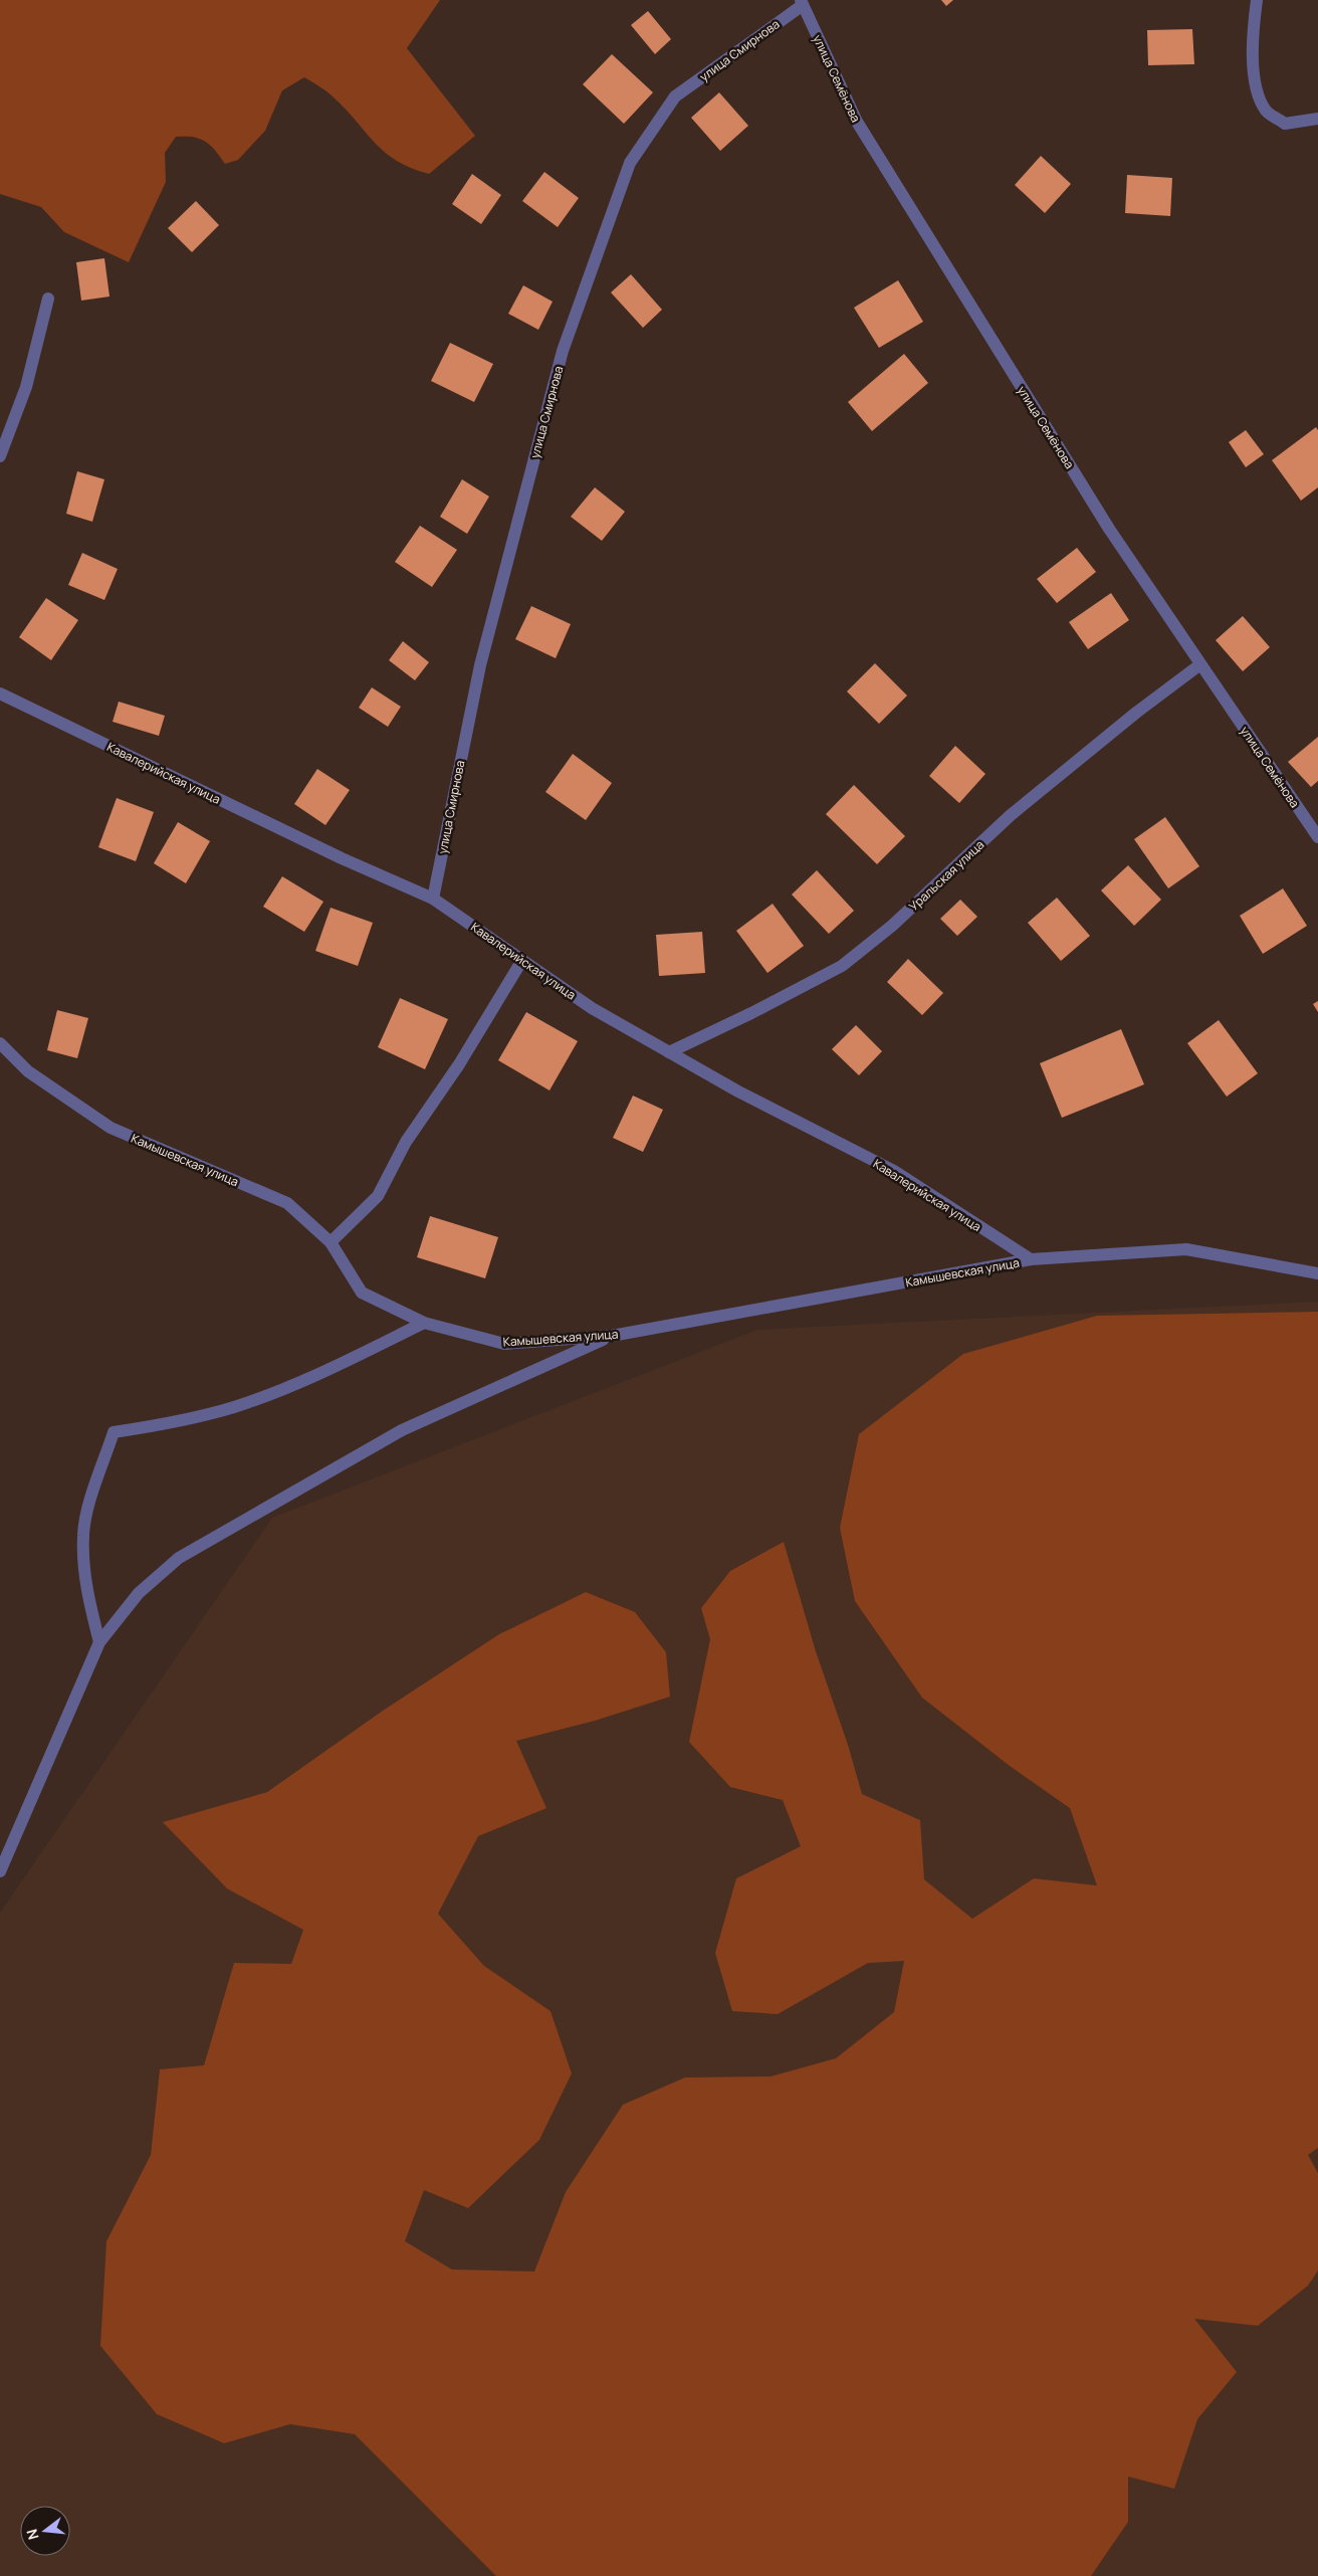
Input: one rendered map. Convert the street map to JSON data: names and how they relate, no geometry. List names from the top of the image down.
{
  "streets": {
    "street": [
      "улица Смирнова",
      "улица Семёнова",
      "Кавалерийская улица",
      "Уральская улица",
      "Камышевская улица"
    ]
  },
  "crossings": [
    ["улица Смирнова", "улица Семёнова"],
    ["улица Смирнова", "Кавалерийская улица"],
    ["улица Семёнова", "Уральская улица"],
    ["Кавалерийская улица", "Уральская улица"],
    ["Кавалерийская улица", "Камышевская улица"]
  ],
  "north": "left"
}
